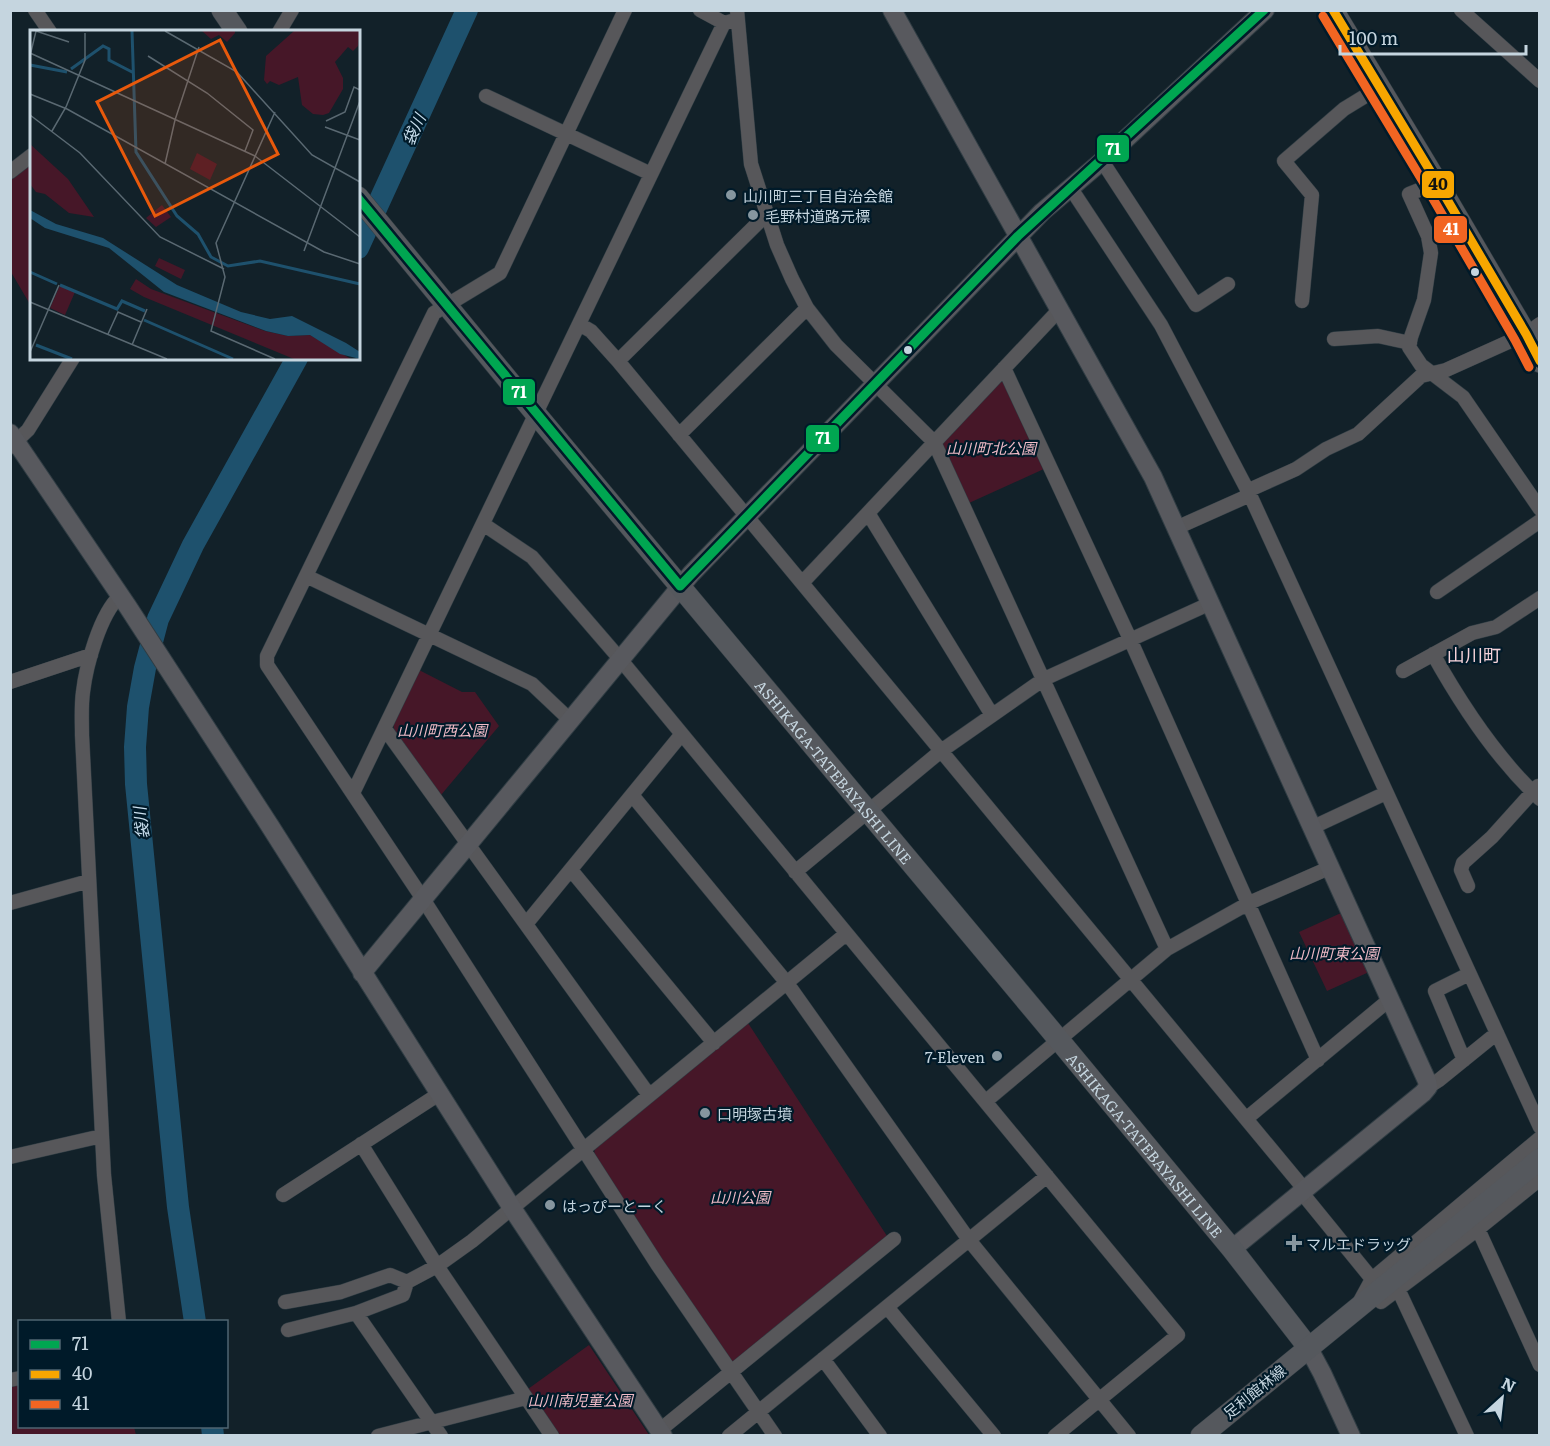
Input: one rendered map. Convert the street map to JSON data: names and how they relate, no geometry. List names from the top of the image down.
{
  "streets": {
    "main road": ["ASHIKAGA-TATEBAYASHI LINE", "足利館林線"]
  },
  "crossings": [
    ["ASHIKAGA-TATEBAYASHI LINE", "足利館林線"]
  ],
  "districts": ["山川町"],
  "water": ["袋川"],
  "parks": [
    "山川町北公園",
    "山川町西公園",
    "山川町東公園",
    "山川公園",
    "山川南児童公園"
  ],
  "places": {
    "other": [
      "山川町三丁目自治会館",
      "毛野村道路元標",
      "7-Eleven",
      "口明塚古墳",
      "はっぴーとーく"
    ],
    "health": ["マルエドラッグ"]
  },
  "lines": ["transit line 71", "transit line 40", "transit line 41"],
  "legend": ["71", "40", "41"],
  "scale_bar": "100 m",
  "north": "top right"
}
